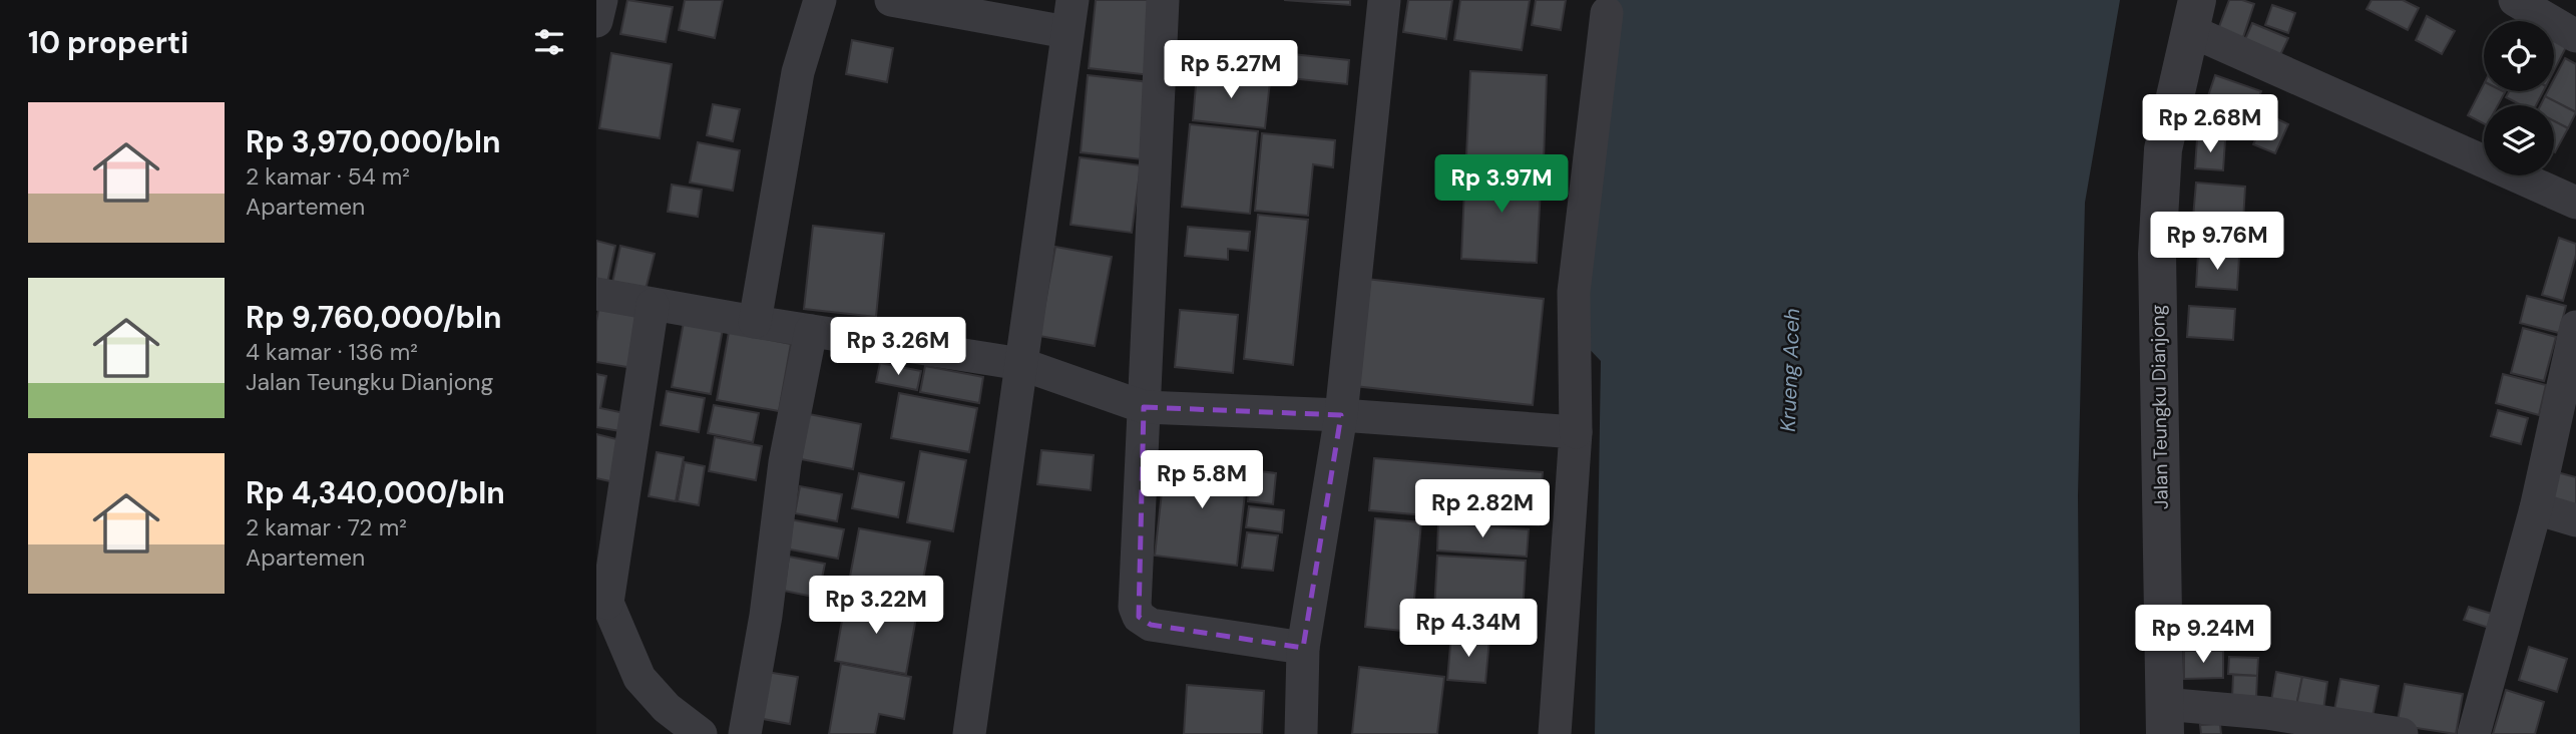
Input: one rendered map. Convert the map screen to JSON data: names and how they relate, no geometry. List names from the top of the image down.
{
  "streets": {
    "street": ["Jalan Teungku Dianjong"]
  },
  "water": ["Krueng Aceh"],
  "page": {
    "heading": "10 properti",
    "price": [
      "Rp 5.27M",
      "Rp 2.68M",
      "Rp 3.97M",
      "Rp 9.76M",
      "Rp 3.26M",
      "Rp 5.8M",
      "Rp 2.82M",
      "Rp 3.22M",
      "Rp 4.34M",
      "Rp 9.24M"
    ],
    "list": [
      {
        "name": "Rp 3,970,000/bln",
        "note": "2 kamar · 54 m² · Apartemen"
      },
      {
        "name": "Rp 9,760,000/bln",
        "note": "4 kamar · 136 m² · Jalan Teungku Dianjong"
      },
      {
        "name": "Rp 4,340,000/bln",
        "note": "2 kamar · 72 m² · Apartemen"
      }
    ]
  }
}
